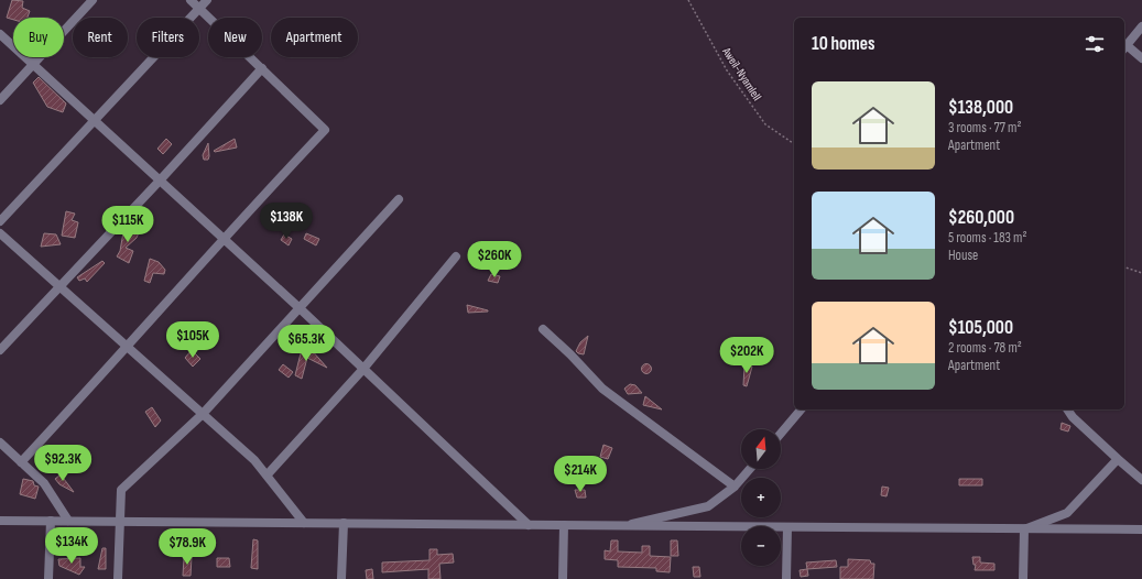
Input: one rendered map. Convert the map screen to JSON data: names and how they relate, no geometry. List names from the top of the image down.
{
  "streets": {
    "path": ["Aweil-Nyamlell"]
  },
  "north": "top",
  "page": {
    "chip": [
      "Buy",
      "Rent",
      "Filters",
      "New",
      "Apartment"
    ],
    "heading": "10 homes",
    "list": [
      {
        "name": "$138,000",
        "note": "3 rooms · 77 m² · Apartment"
      },
      {
        "name": "$260,000",
        "note": "5 rooms · 183 m² · House"
      },
      {
        "name": "$105,000",
        "note": "2 rooms · 78 m² · Apartment"
      }
    ],
    "price": [
      "$138K",
      "$115K",
      "$260K",
      "$105K",
      "$65.3K",
      "$202K",
      "$92.3K",
      "$214K",
      "$134K",
      "$78.9K"
    ],
    "map_buttons": ["+", "−"]
  }
}
